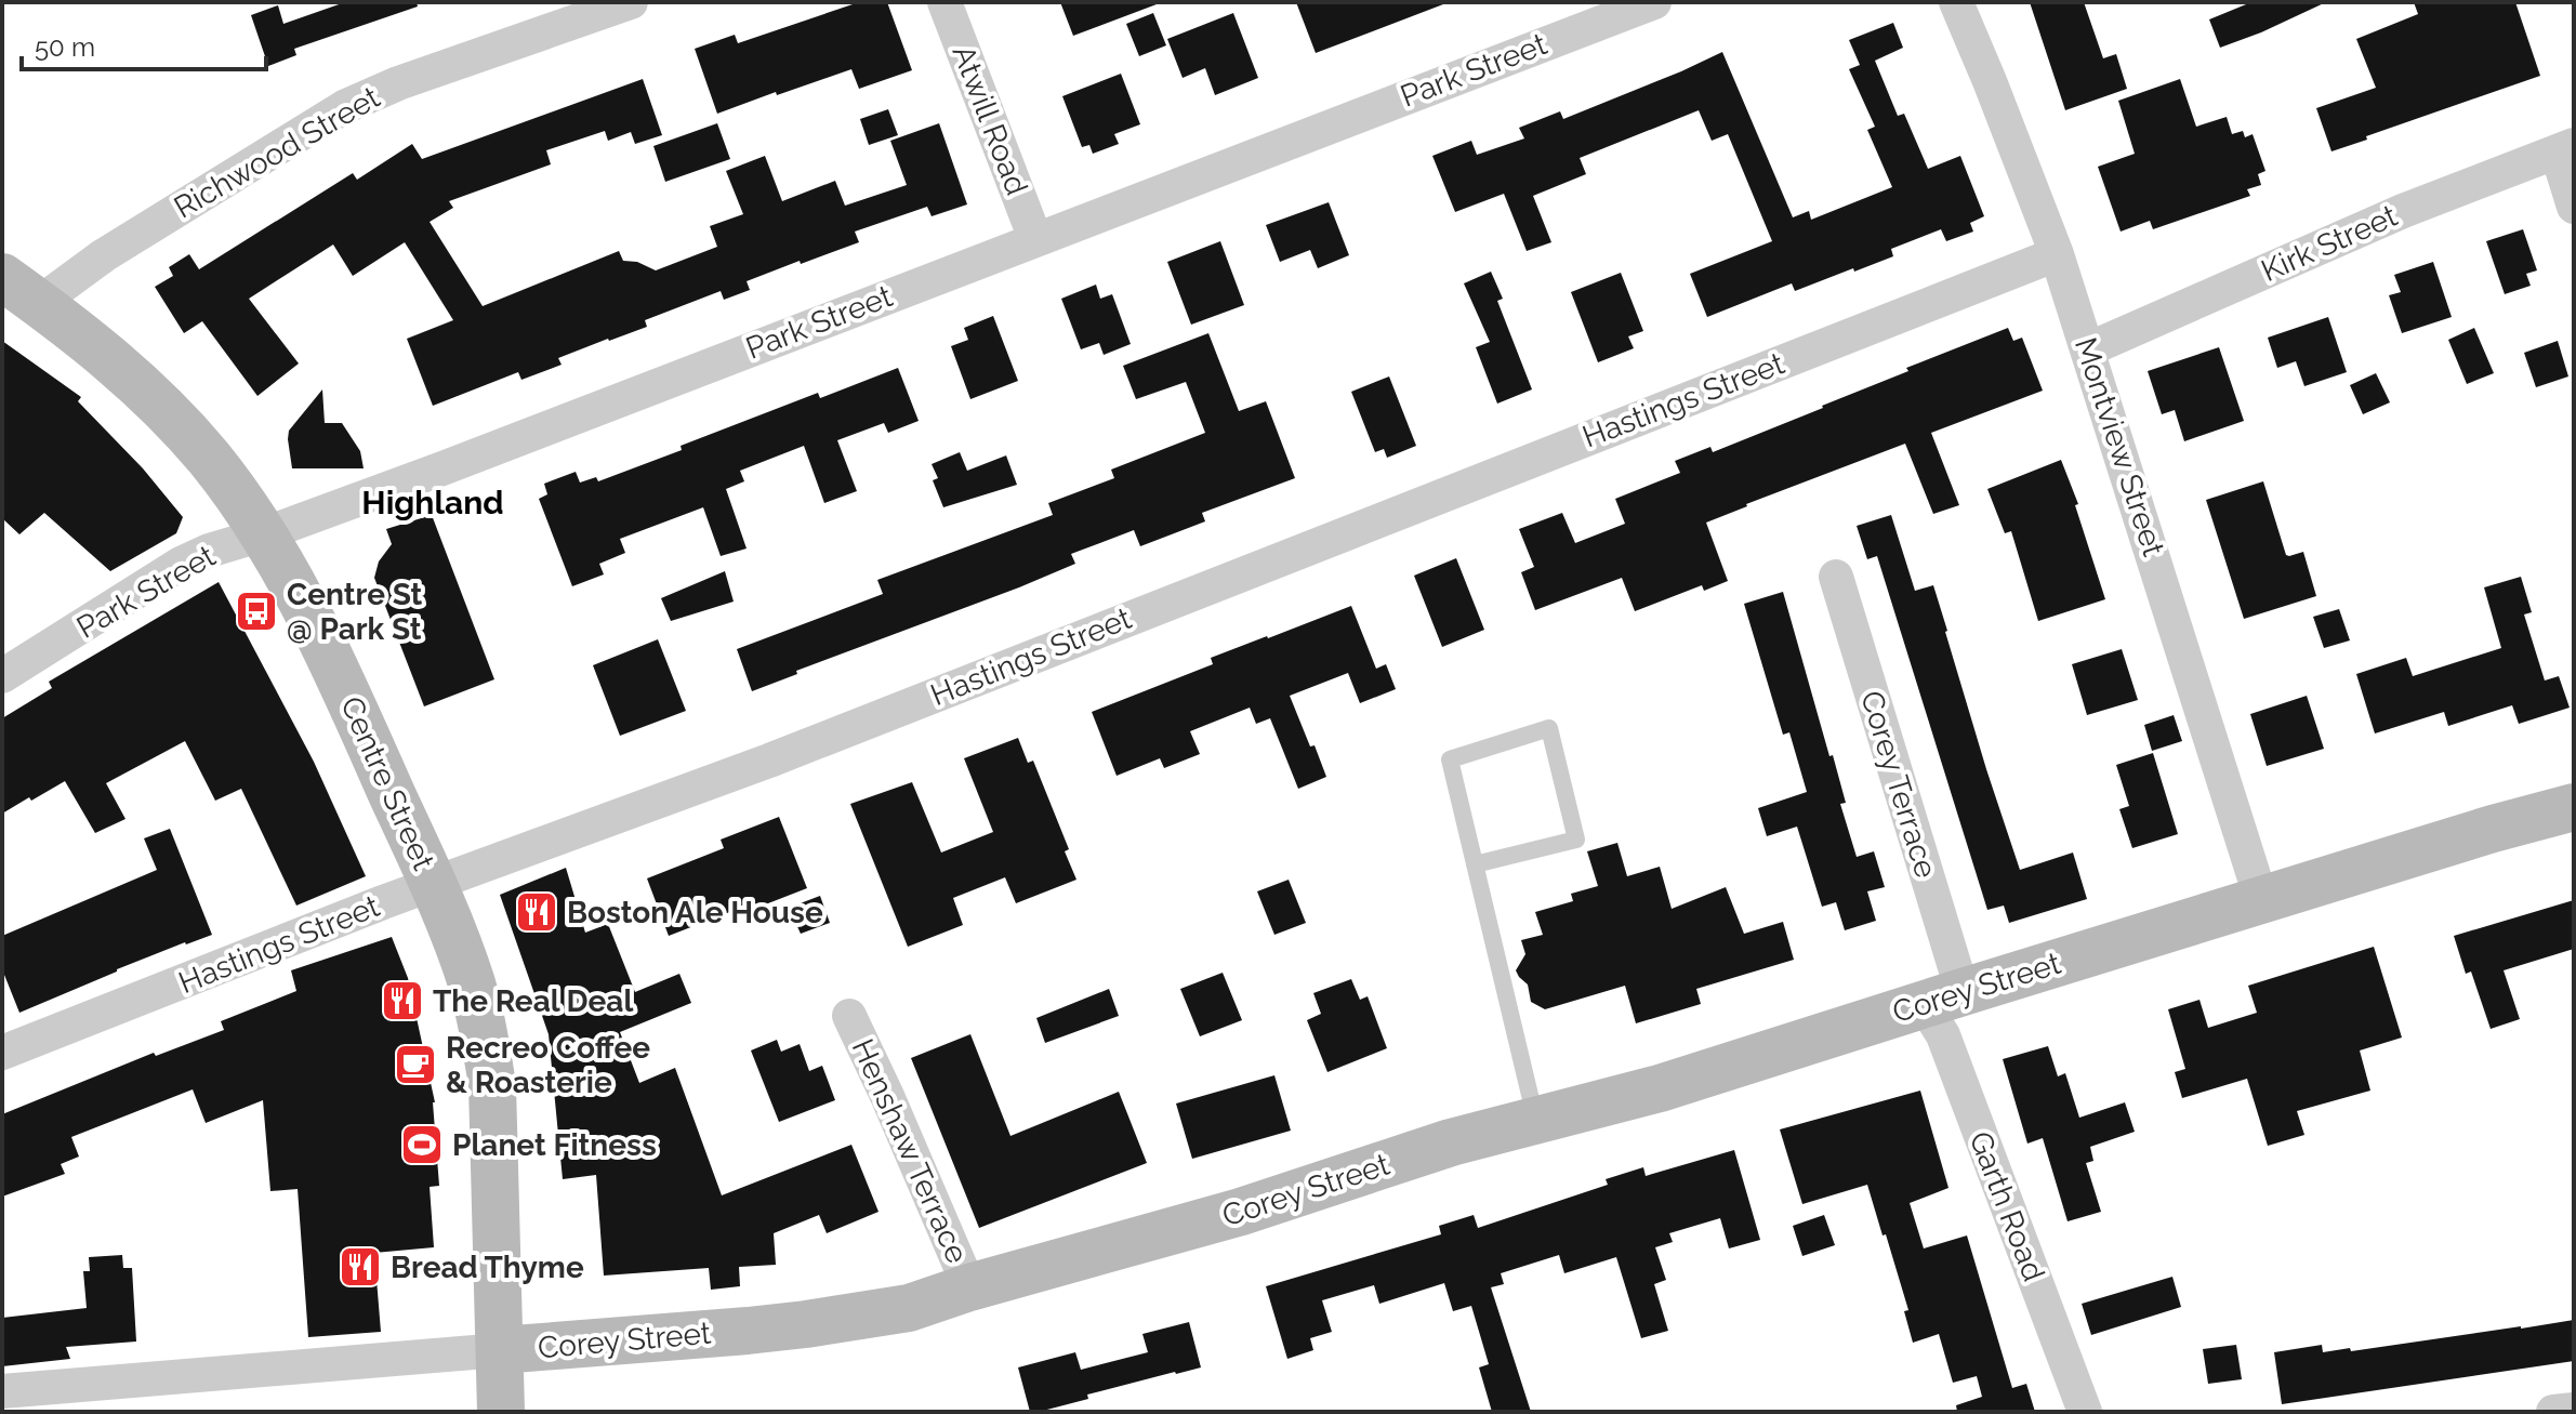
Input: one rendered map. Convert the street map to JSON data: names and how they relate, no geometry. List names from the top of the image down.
{
  "streets": {
    "street": [
      "Park Street",
      "Atwill Road",
      "Richwood Street",
      "Kirk Street",
      "Hastings Street",
      "Montview Street",
      "Centre Street",
      "Corey Terrace",
      "Corey Street",
      "Henshaw Terrace",
      "Garth Road"
    ]
  },
  "crossings": [
    ["Park Street", "Atwill Road"],
    ["Park Street", "Centre Street"],
    ["Richwood Street", "Centre Street"],
    ["Kirk Street", "Montview Street"],
    ["Hastings Street", "Montview Street"],
    ["Hastings Street", "Centre Street"],
    ["Montview Street", "Corey Street"],
    ["Centre Street", "Corey Street"],
    ["Corey Terrace", "Corey Street"],
    ["Corey Terrace", "Garth Road"],
    ["Corey Street", "Henshaw Terrace"],
    ["Corey Street", "Garth Road"]
  ],
  "districts": ["Highland"],
  "places": {
    "bus stop": ["Centre St @ Park St"],
    "restaurant": ["Boston Ale House", "The Real Deal", "Bread Thyme"],
    "cafe": ["Recreo Coffee & Roasterie"],
    "sports": ["Planet Fitness"]
  },
  "scale_bar": "50 m"
}
